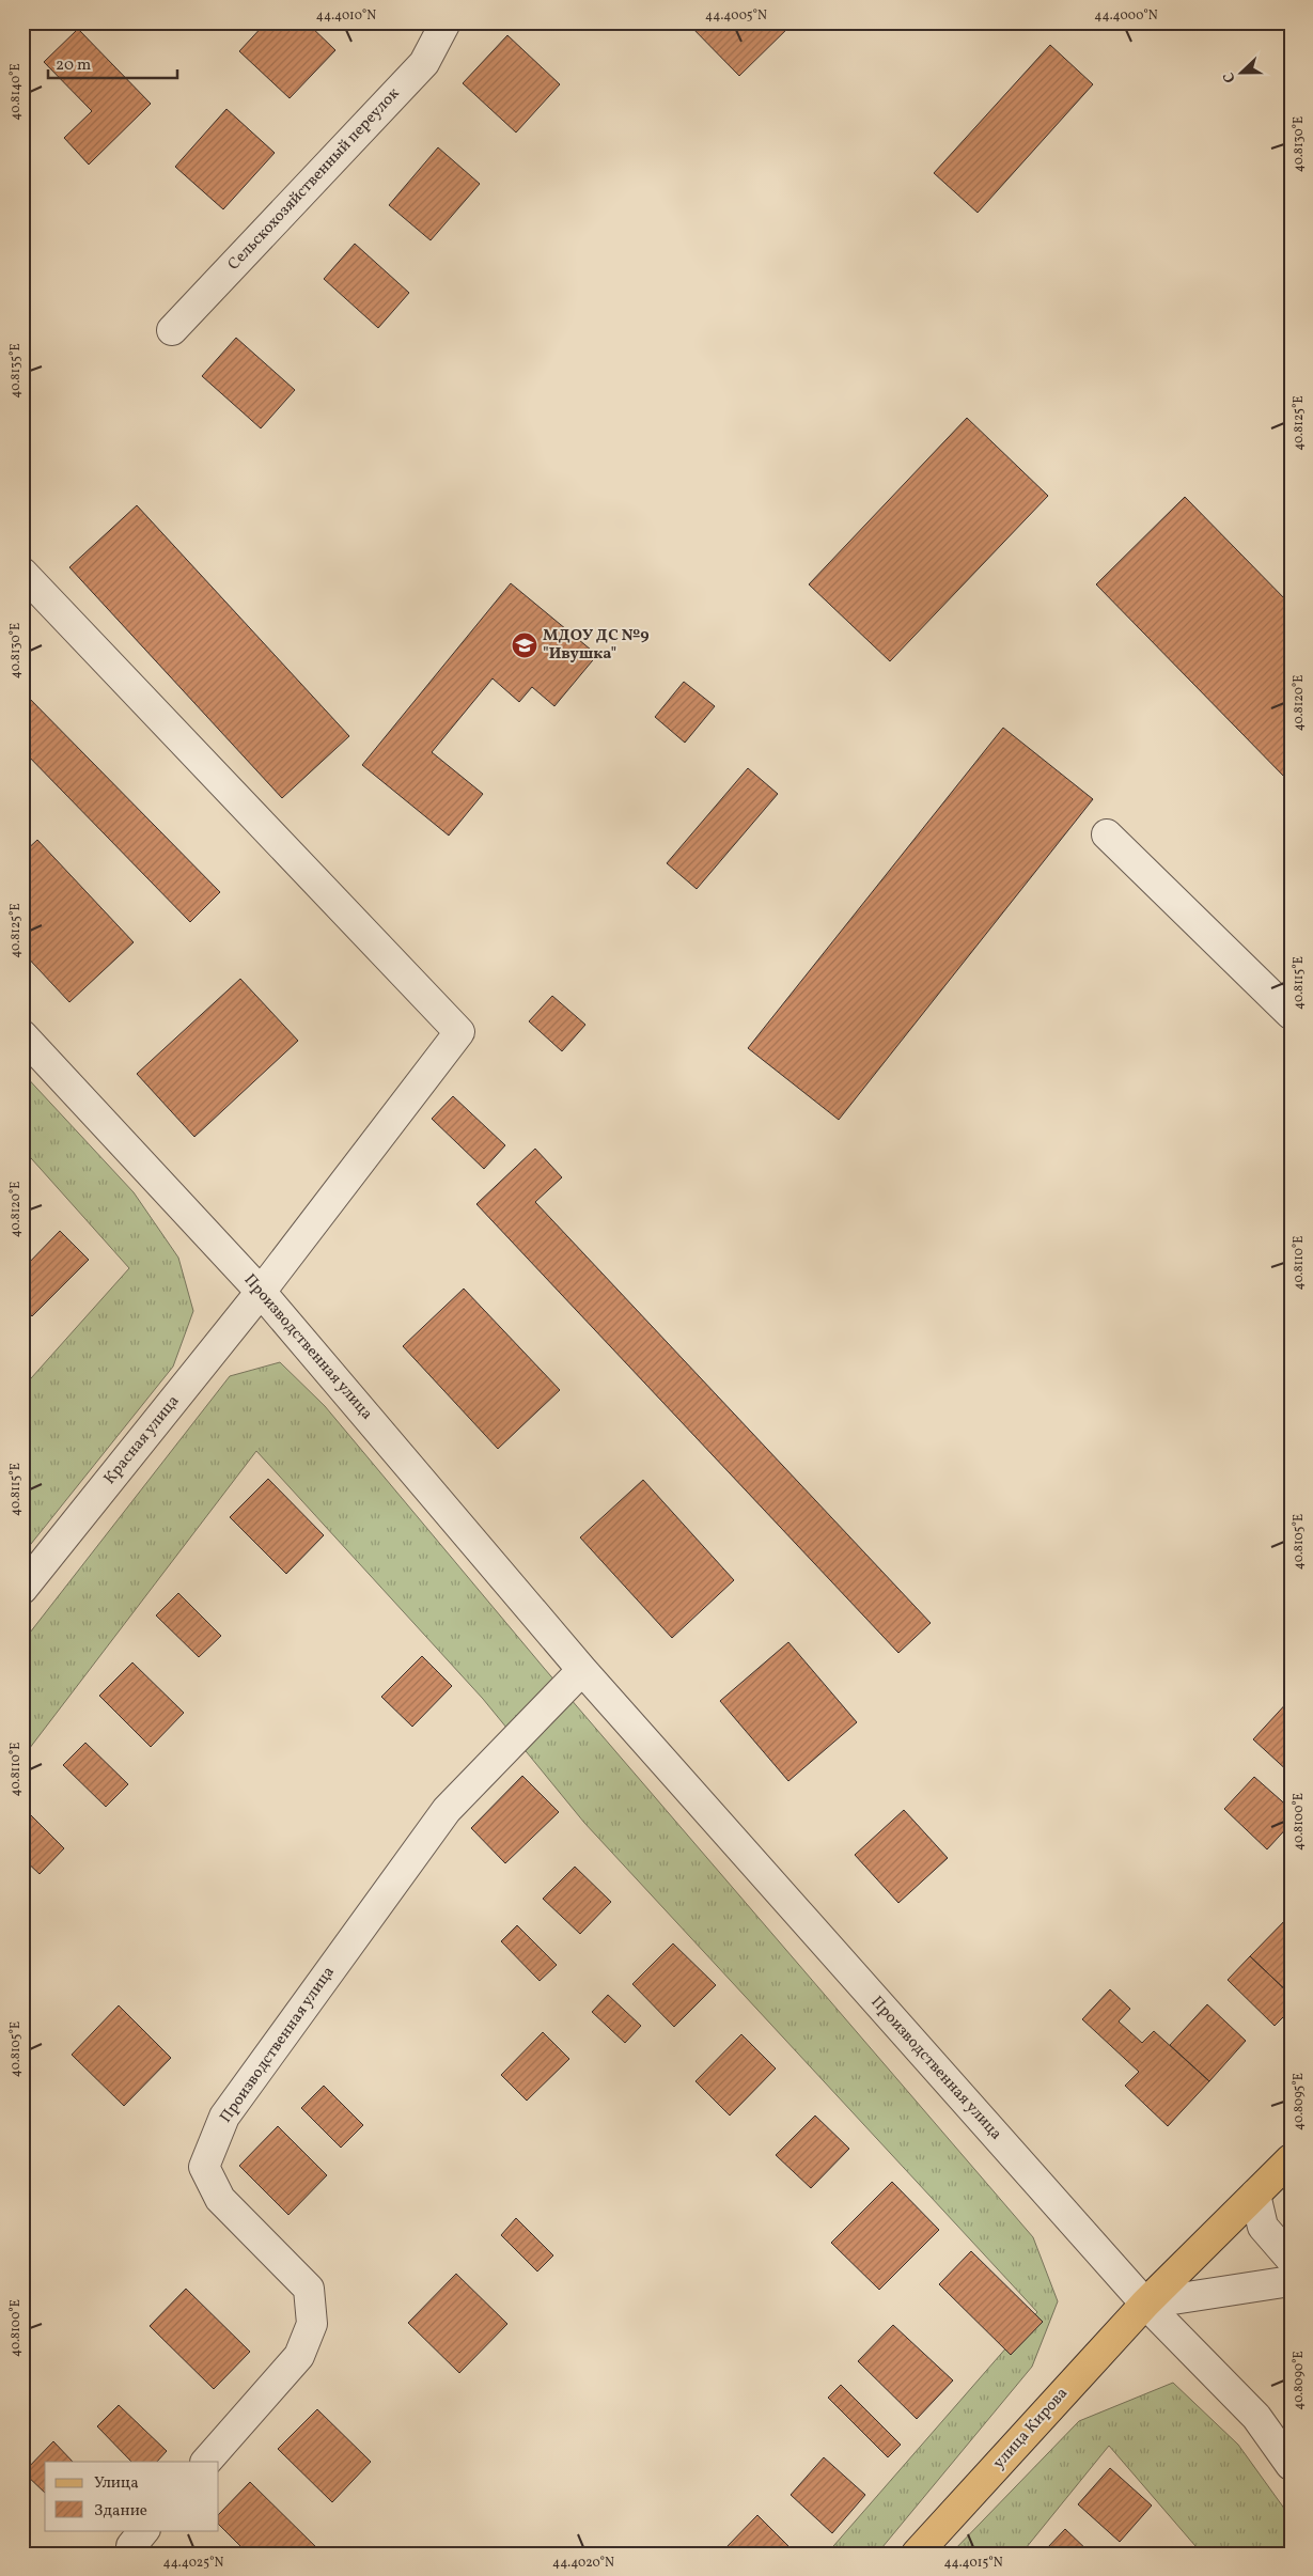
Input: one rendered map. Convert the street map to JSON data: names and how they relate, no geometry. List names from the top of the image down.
{
  "streets": {
    "main road": ["улица Кирова"],
    "street": ["Сельскохозяйственный переулок", "Производственная улица", "Красная улица"]
  },
  "crossings": [
    ["Производственная улица", "Красная улица"],
    ["Производственная улица", "улица Кирова"]
  ],
  "places": {
    "school or university": ["МДОУ ДС №9 \"Ивушка\""]
  },
  "legend": ["Улица", "Здание"],
  "scale_bar": "20 m",
  "north": "left",
  "coordinates": [
    "44.4010°N",
    "44.4005°N",
    "44.4000°N",
    "40.8140°E",
    "40.8130°E",
    "40.8135°E",
    "40.8125°E",
    "40.8120°E",
    "40.8115°E",
    "40.8110°E",
    "40.8105°E",
    "40.8100°E",
    "40.8095°E",
    "40.8090°E",
    "44.4025°N",
    "44.4020°N",
    "44.4015°N"
  ]
}
